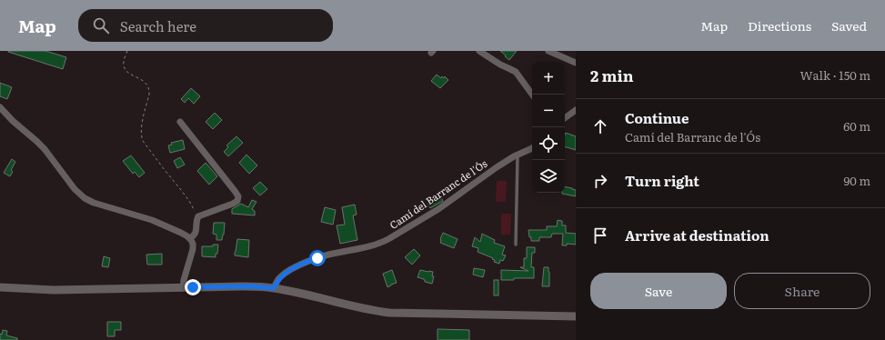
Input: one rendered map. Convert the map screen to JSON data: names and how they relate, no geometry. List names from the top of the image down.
{
  "streets": {
    "street": ["Camí del Barranc de l'Ós"]
  },
  "page": {
    "header": "Map",
    "search": "Search here",
    "nav": ["Map", "Directions", "Saved"],
    "heading": ["2 min", "Walk · 150 m"],
    "map_buttons": ["+", "−"],
    "list": [
      ["Continue", "Camí del Barranc de l'Ós", "60 m"],
      ["Turn right", "90 m"],
      "Arrive at destination"
    ],
    "buttons": ["Save", "Share"]
  }
}
